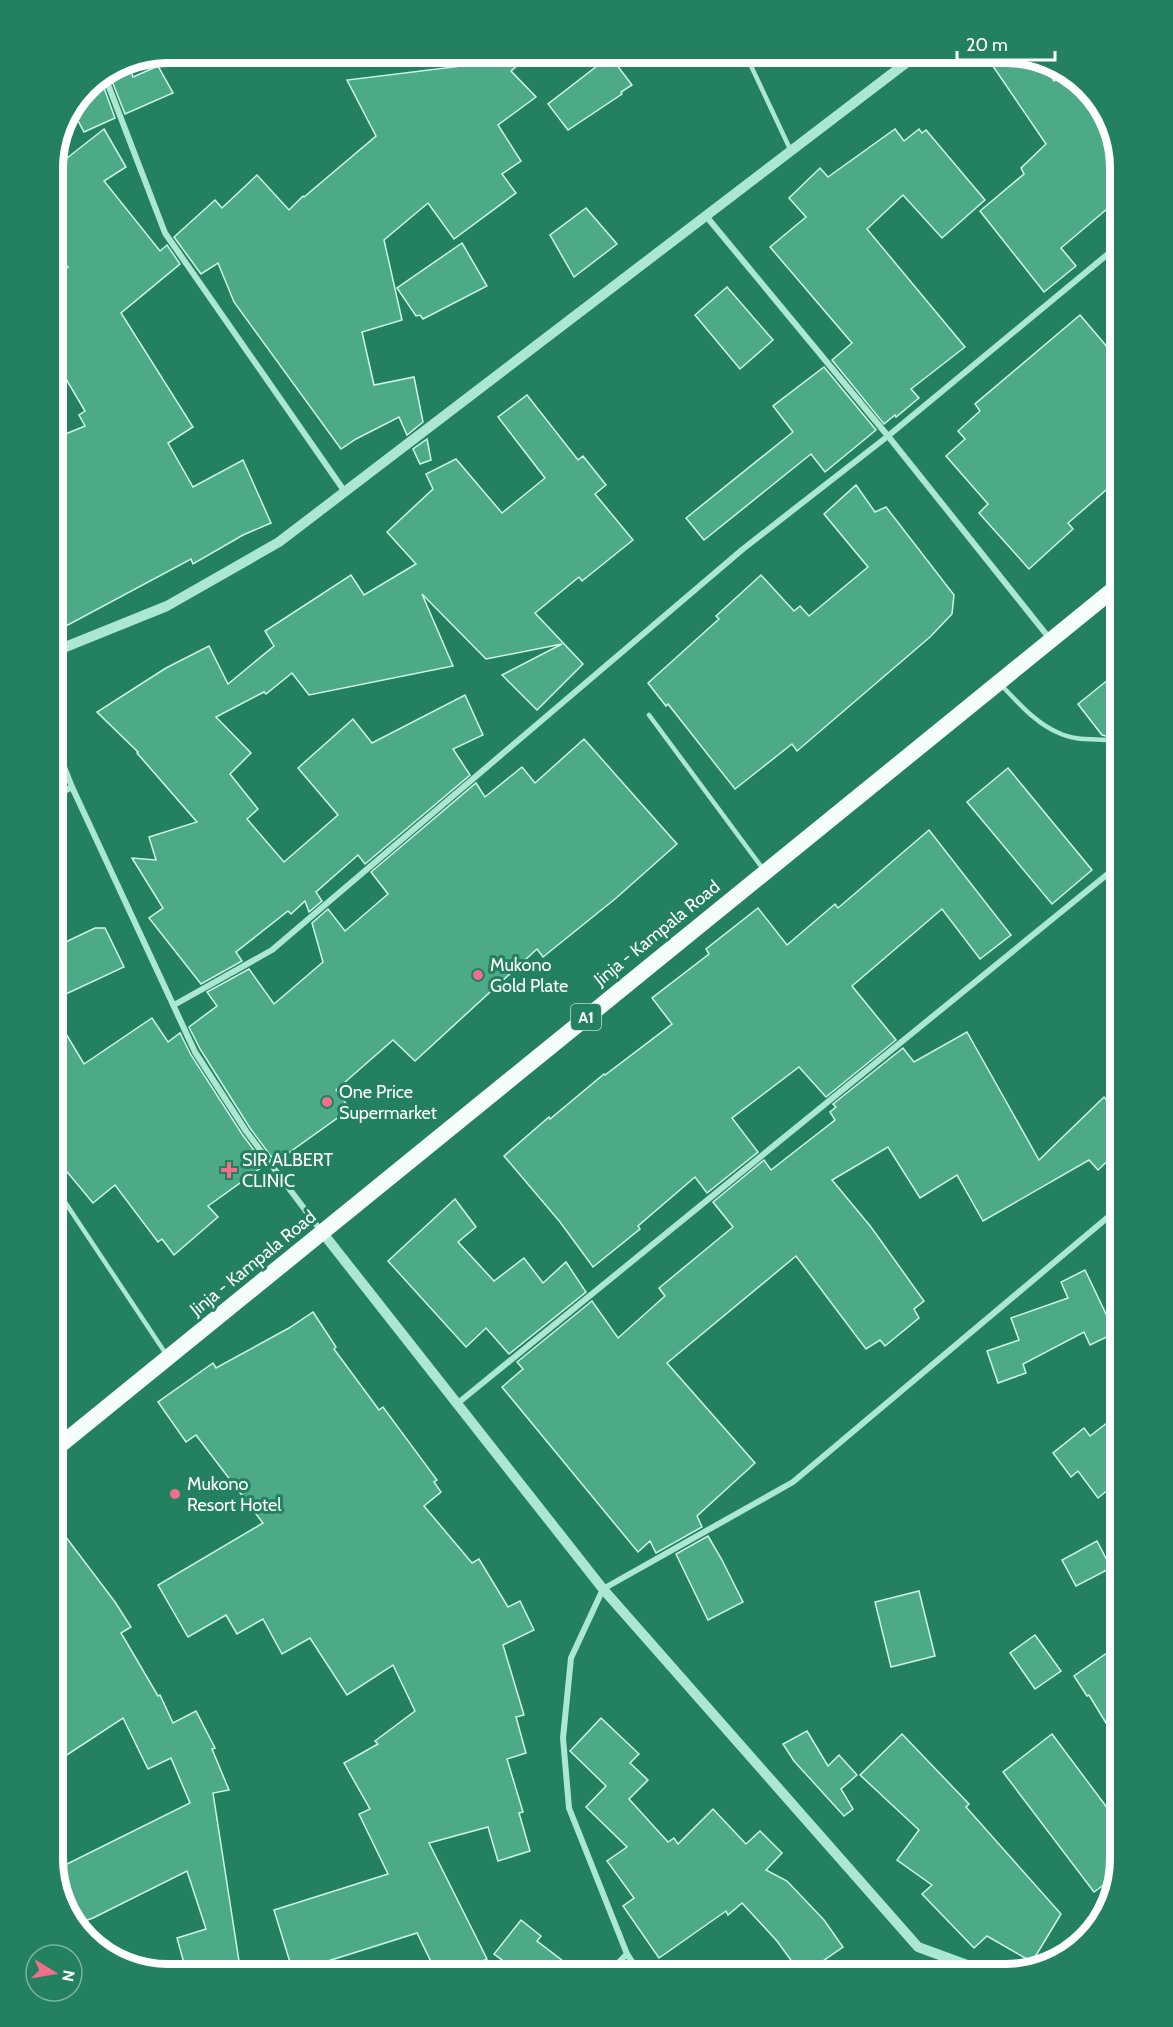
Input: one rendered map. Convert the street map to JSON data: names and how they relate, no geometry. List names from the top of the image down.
{
  "streets": {
    "highway": ["Jinja - Kampala Road", "A1"]
  },
  "places": {
    "other": ["Mukono Gold Plate", "One Price Supermarket", "Mukono Resort Hotel"],
    "health": ["SIR ALBERT CLINIC"]
  },
  "scale_bar": "20 m",
  "north": "right"
}
